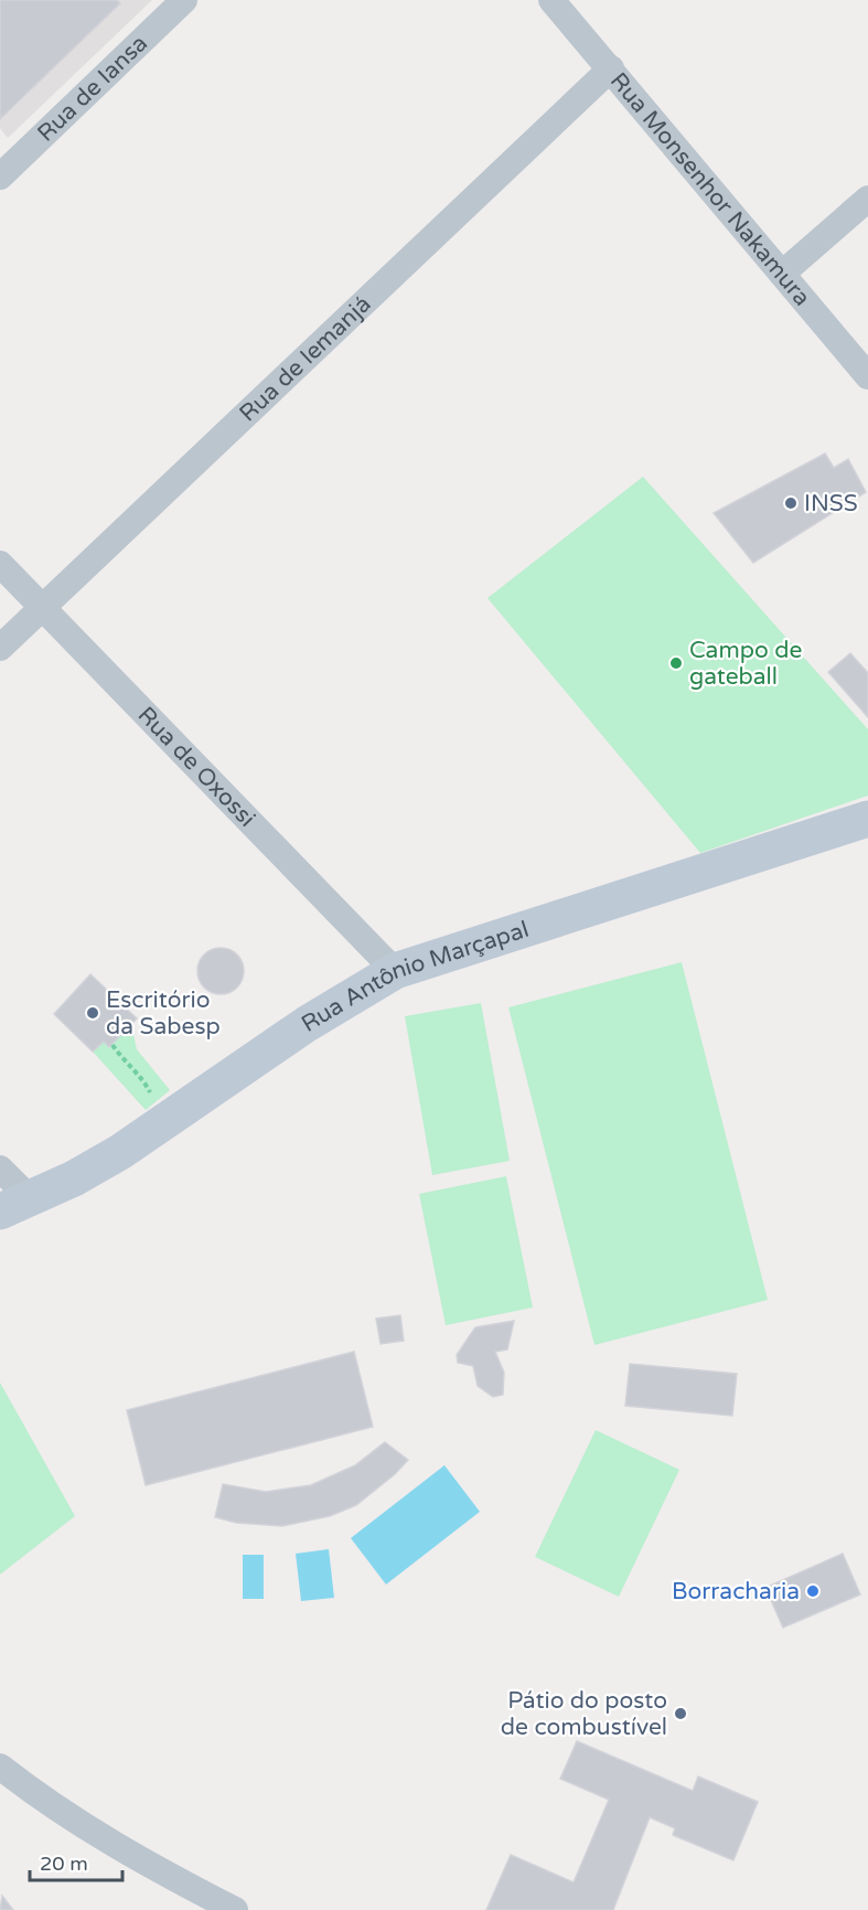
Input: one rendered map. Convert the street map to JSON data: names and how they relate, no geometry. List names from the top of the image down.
{
  "streets": {
    "main road": ["Rua Antônio Marçapal"],
    "street": [
      "Rua de Iansa",
      "Rua Monsenhor Nakamura",
      "Rua de Iemanjá",
      "Rua de Oxossi"
    ]
  },
  "crossings": [
    ["Rua Monsenhor Nakamura", "Rua de Iemanjá"],
    ["Rua de Iemanjá", "Rua de Oxossi"],
    ["Rua de Oxossi", "Rua Antônio Marçapal"]
  ],
  "places": [
    "INSS",
    "Campo de gateball",
    "Escritório da Sabesp",
    "Borracharia",
    "Pátio do posto de combustível"
  ],
  "scale_bar": "20 m"
}
